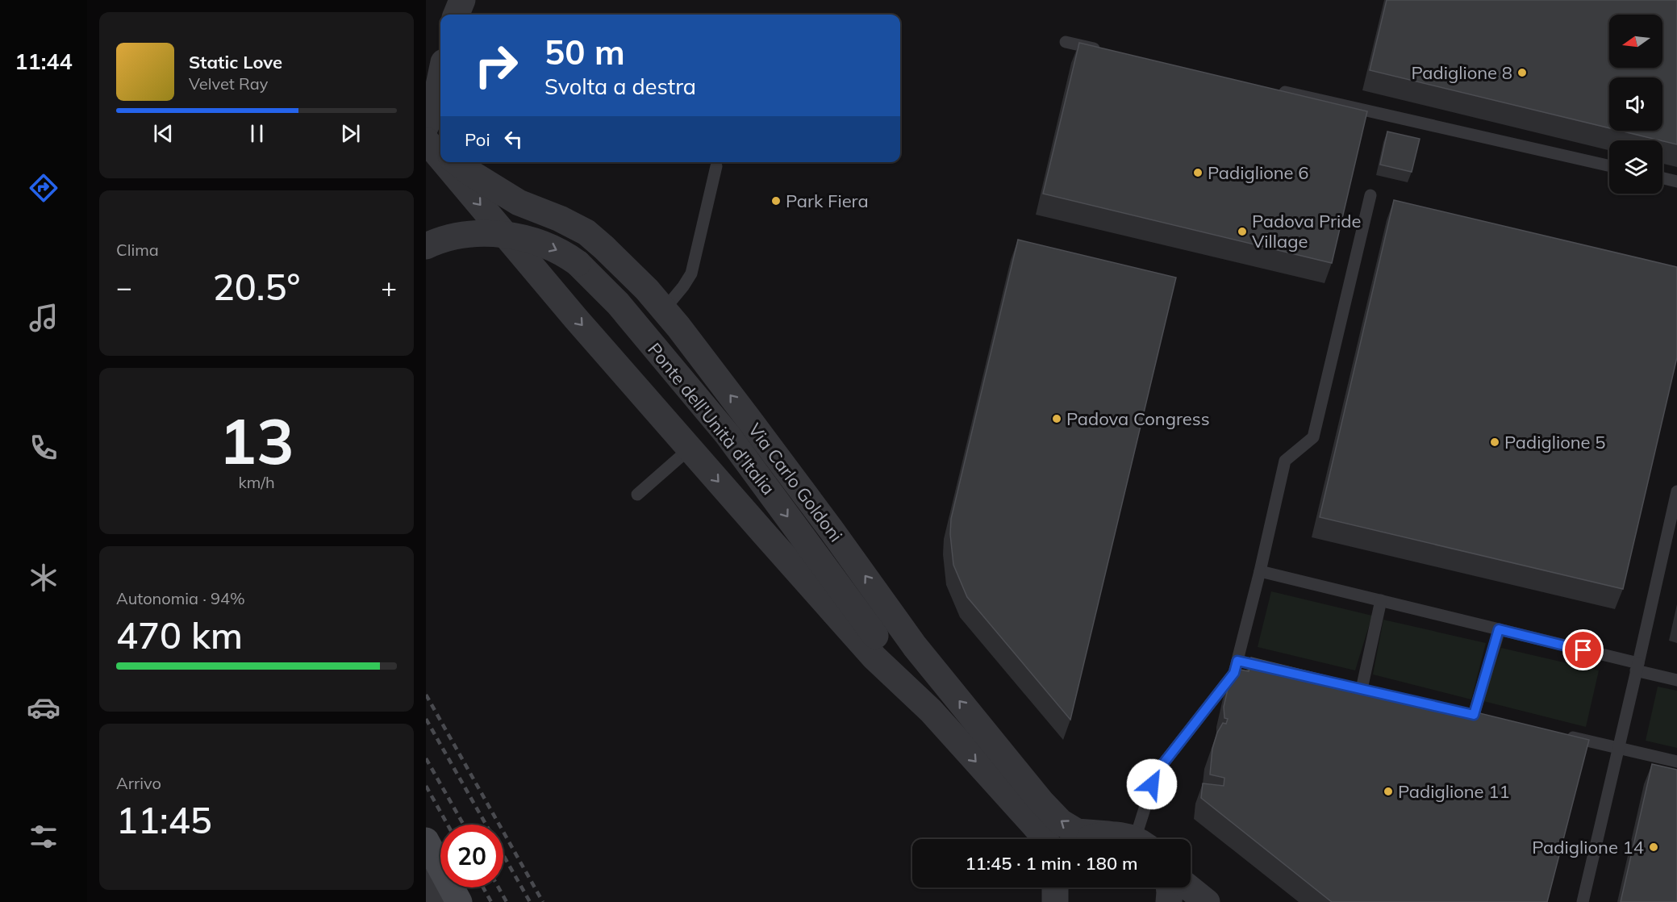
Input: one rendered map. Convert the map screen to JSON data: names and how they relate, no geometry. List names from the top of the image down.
{
  "streets": {
    "street": ["Ponte dell'Unità d'Italia", "Via Carlo Goldoni"]
  },
  "places": [
    "Padiglione 8",
    "Padiglione 6",
    "Park Fiera",
    "Padova Pride Village",
    "Padova Congress",
    "Padiglione 5",
    "Padiglione 11",
    "Padiglione 14"
  ],
  "north": "left",
  "page": {
    "tabs": "11:44",
    "turn": ["50 m", "Svolta a destra"],
    "song": ["Static Love", "Velvet Ray"],
    "then": "Poi",
    "tile": [
      "Clima",
      ["13", "km/h"],
      ["Autonomia · 94%", "470 km"],
      ["Arrivo", "11:45"]
    ],
    "heat": ["−", "20.5°", "+"],
    "limit": "20",
    "trip": "11:45 · 1 min · 180 m"
  }
}
